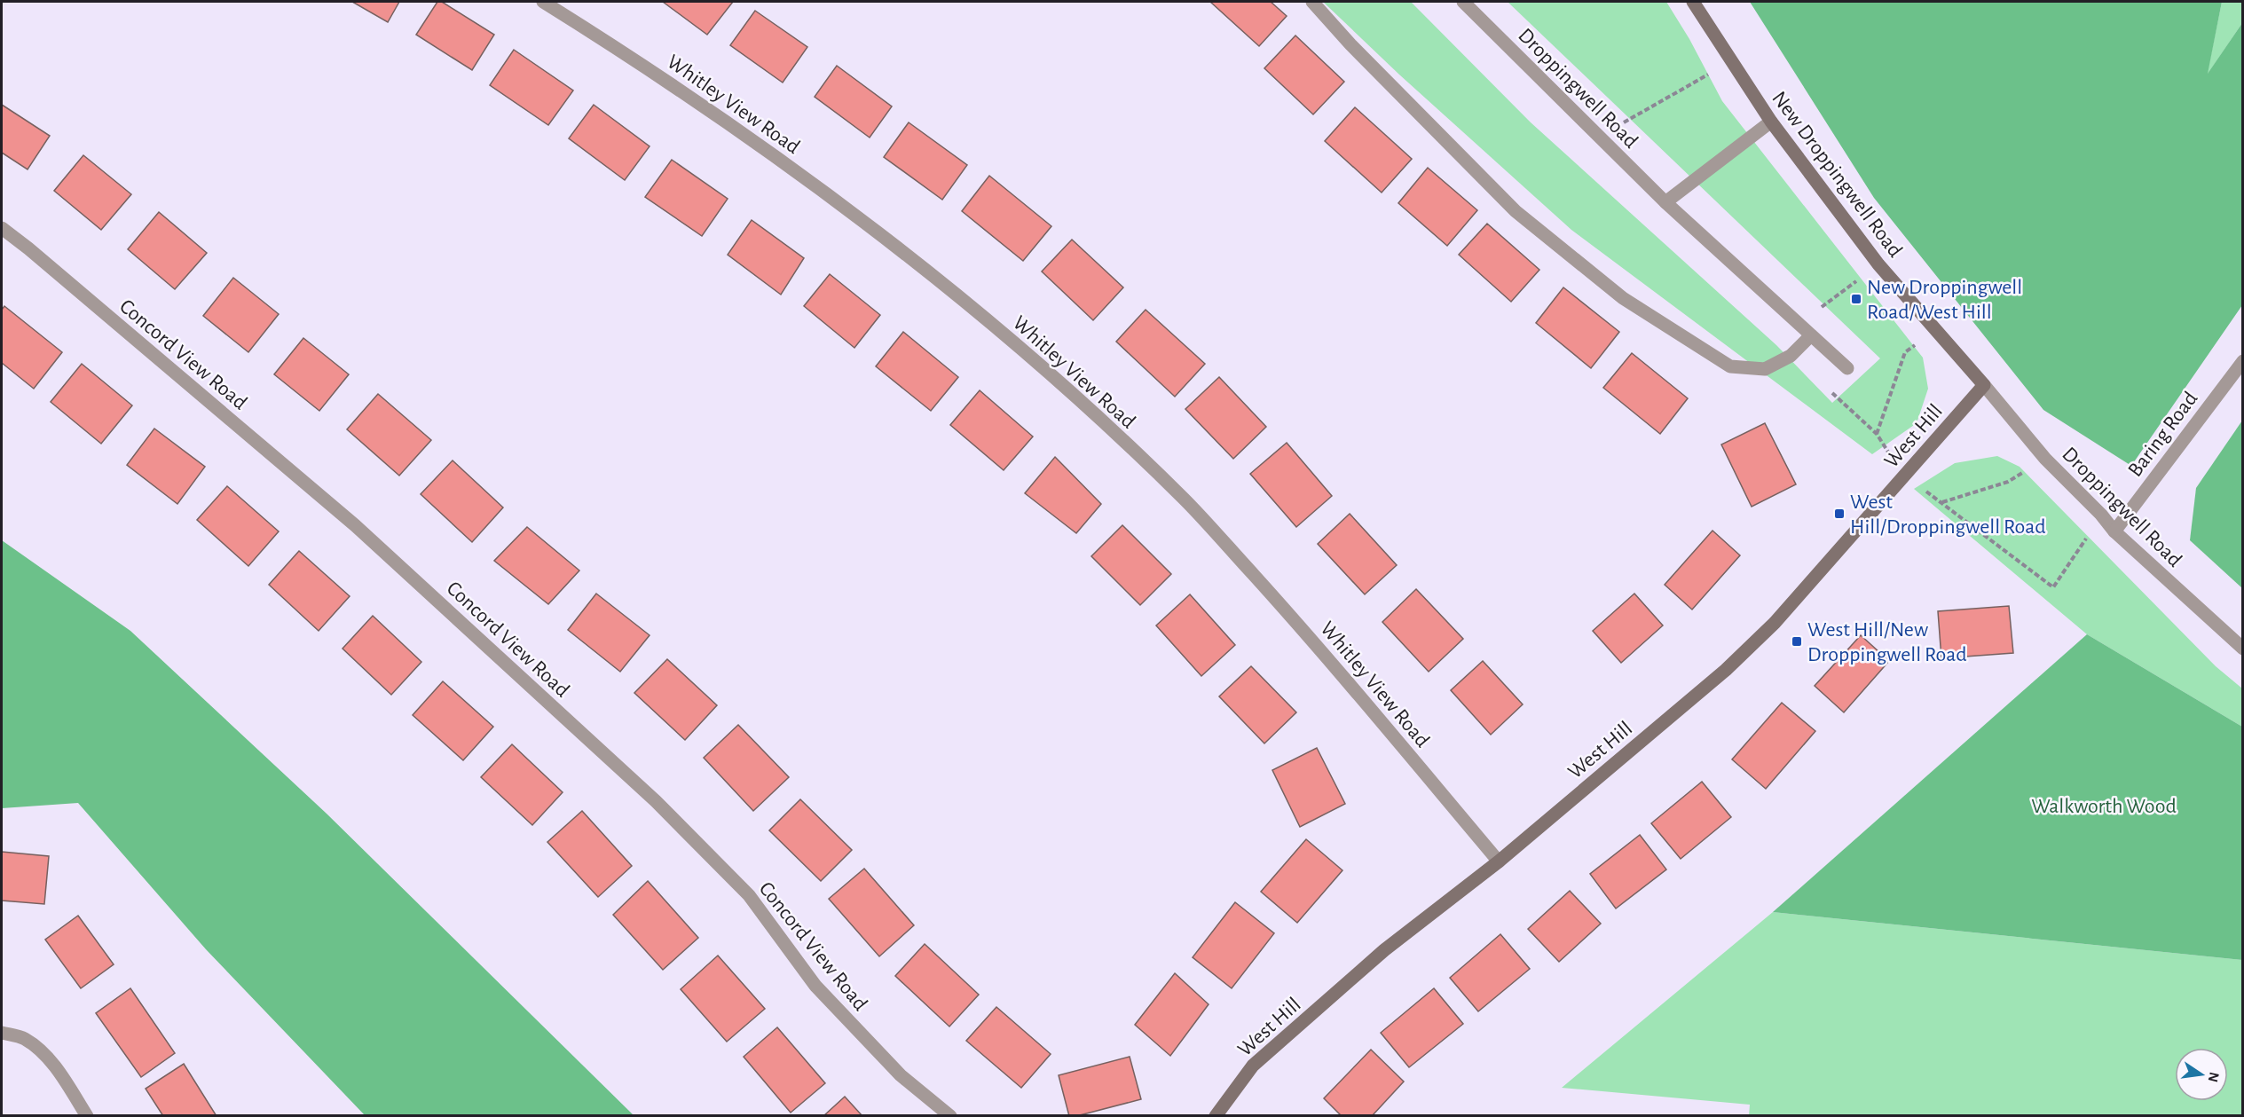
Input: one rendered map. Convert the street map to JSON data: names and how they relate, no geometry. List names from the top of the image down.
{
  "streets": {
    "street": [
      "Droppingwell Road",
      "Whitley View Road",
      "New Droppingwell Road",
      "Concord View Road",
      "Baring Road",
      "West Hill"
    ]
  },
  "crossings": [
    ["Droppingwell Road", "New Droppingwell Road"],
    ["Droppingwell Road", "Baring Road"],
    ["Droppingwell Road", "West Hill"],
    ["Whitley View Road", "West Hill"],
    ["New Droppingwell Road", "West Hill"]
  ],
  "parks": ["Walkworth Wood"],
  "places": {
    "transit": ["New Droppingwell Road/West Hill", "West Hill/Droppingwell Road", "West Hill/New Droppingwell Road"]
  },
  "north": "right"
}
